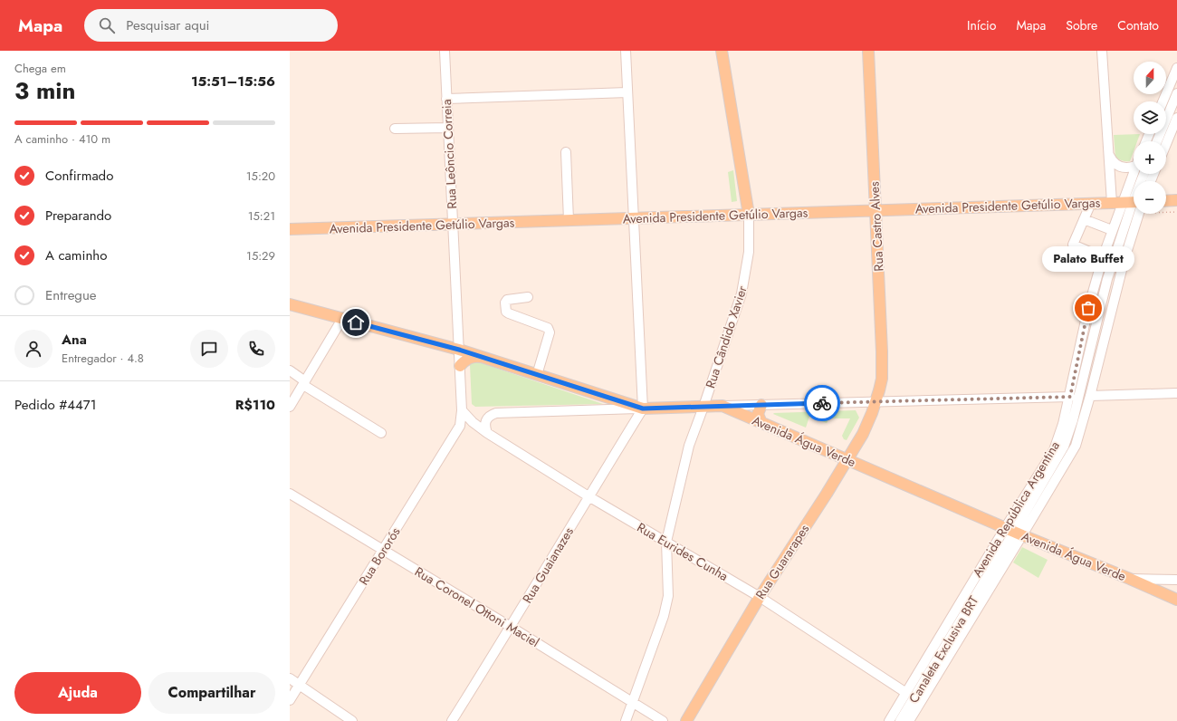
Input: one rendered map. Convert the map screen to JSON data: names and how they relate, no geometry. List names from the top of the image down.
{
  "streets": {
    "main road": [
      "Avenida Presidente Getúlio Vargas",
      "Rua Castro Alves",
      "Rua Cândido Xavier",
      "Avenida Água Verde",
      "Rua Guararapes"
    ],
    "street": [
      "Rua Leôncio Correia",
      "Avenida República Argentina",
      "Rua Eurides Cunha",
      "Rua Bororós",
      "Rua Guaianazes",
      "Rua Coronel Ottoni Maciel",
      "Canaleta Exclusiva BRT"
    ]
  },
  "crossings": [
    ["Rua Leôncio Correia", "Avenida Presidente Getúlio Vargas"],
    ["Rua Leôncio Correia", "Avenida Água Verde"],
    ["Rua Leôncio Correia", "Rua Eurides Cunha"],
    ["Rua Leôncio Correia", "Rua Bororós"],
    ["Avenida Presidente Getúlio Vargas", "Rua Castro Alves"],
    ["Avenida Presidente Getúlio Vargas", "Rua Cândido Xavier"],
    ["Avenida Presidente Getúlio Vargas", "Avenida República Argentina"],
    ["Avenida Presidente Getúlio Vargas", "Canaleta Exclusiva BRT"],
    ["Rua Castro Alves", "Rua Guararapes"],
    ["Rua Cândido Xavier", "Avenida Água Verde"],
    ["Rua Cândido Xavier", "Rua Eurides Cunha"],
    ["Rua Cândido Xavier", "Rua Coronel Ottoni Maciel"],
    ["Avenida Água Verde", "Avenida República Argentina"],
    ["Avenida Água Verde", "Rua Guararapes"],
    ["Avenida Água Verde", "Rua Guaianazes"],
    ["Avenida Água Verde", "Canaleta Exclusiva BRT"],
    ["Avenida República Argentina", "Rua Eurides Cunha"],
    ["Avenida República Argentina", "Canaleta Exclusiva BRT"],
    ["Rua Eurides Cunha", "Rua Bororós"],
    ["Rua Eurides Cunha", "Rua Guararapes"],
    ["Rua Eurides Cunha", "Rua Guaianazes"],
    ["Rua Bororós", "Rua Coronel Ottoni Maciel"],
    ["Rua Guaianazes", "Rua Coronel Ottoni Maciel"]
  ],
  "places": ["Palato Buffet"],
  "north": "top",
  "page": {
    "header": "Mapa",
    "search": "Pesquisar aqui",
    "nav": [
      "Início",
      "Mapa",
      "Sobre",
      "Contato"
    ],
    "heading": ["3 min", "Chega em", "15:51–15:56"],
    "panel": [
      "Ana",
      "Entregador · 4.8",
      "Pedido #4471",
      "R$110"
    ],
    "map_buttons": ["+", "−"],
    "bar": "A caminho · 410 m",
    "list": [
      ["Confirmado", "15:20"],
      ["Preparando", "15:21"],
      ["A caminho", "15:29"],
      "Entregue"
    ],
    "bubble": "Palato Buffet",
    "buttons": ["Ajuda", "Compartilhar"]
  }
}
